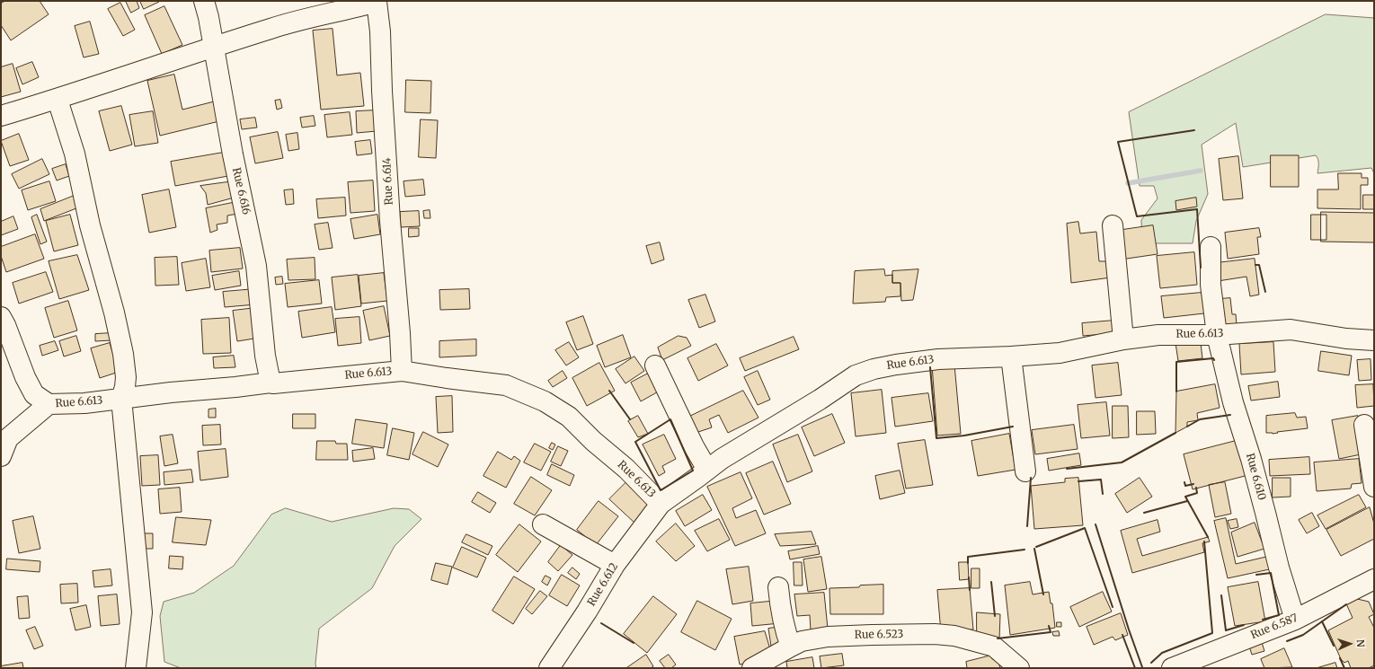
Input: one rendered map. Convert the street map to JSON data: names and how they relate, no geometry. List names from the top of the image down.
{
  "streets": {
    "street": [
      "Rue 6.614",
      "Rue 6.616",
      "Rue 6.613",
      "Rue 6.610",
      "Rue 6.612",
      "Rue 6.587",
      "Rue 6.523"
    ]
  },
  "crossings": [
    ["Rue 6.614", "Rue 6.613"],
    ["Rue 6.616", "Rue 6.613"],
    ["Rue 6.613", "Rue 6.610"],
    ["Rue 6.613", "Rue 6.612"],
    ["Rue 6.610", "Rue 6.587"]
  ],
  "north": "right"
}
